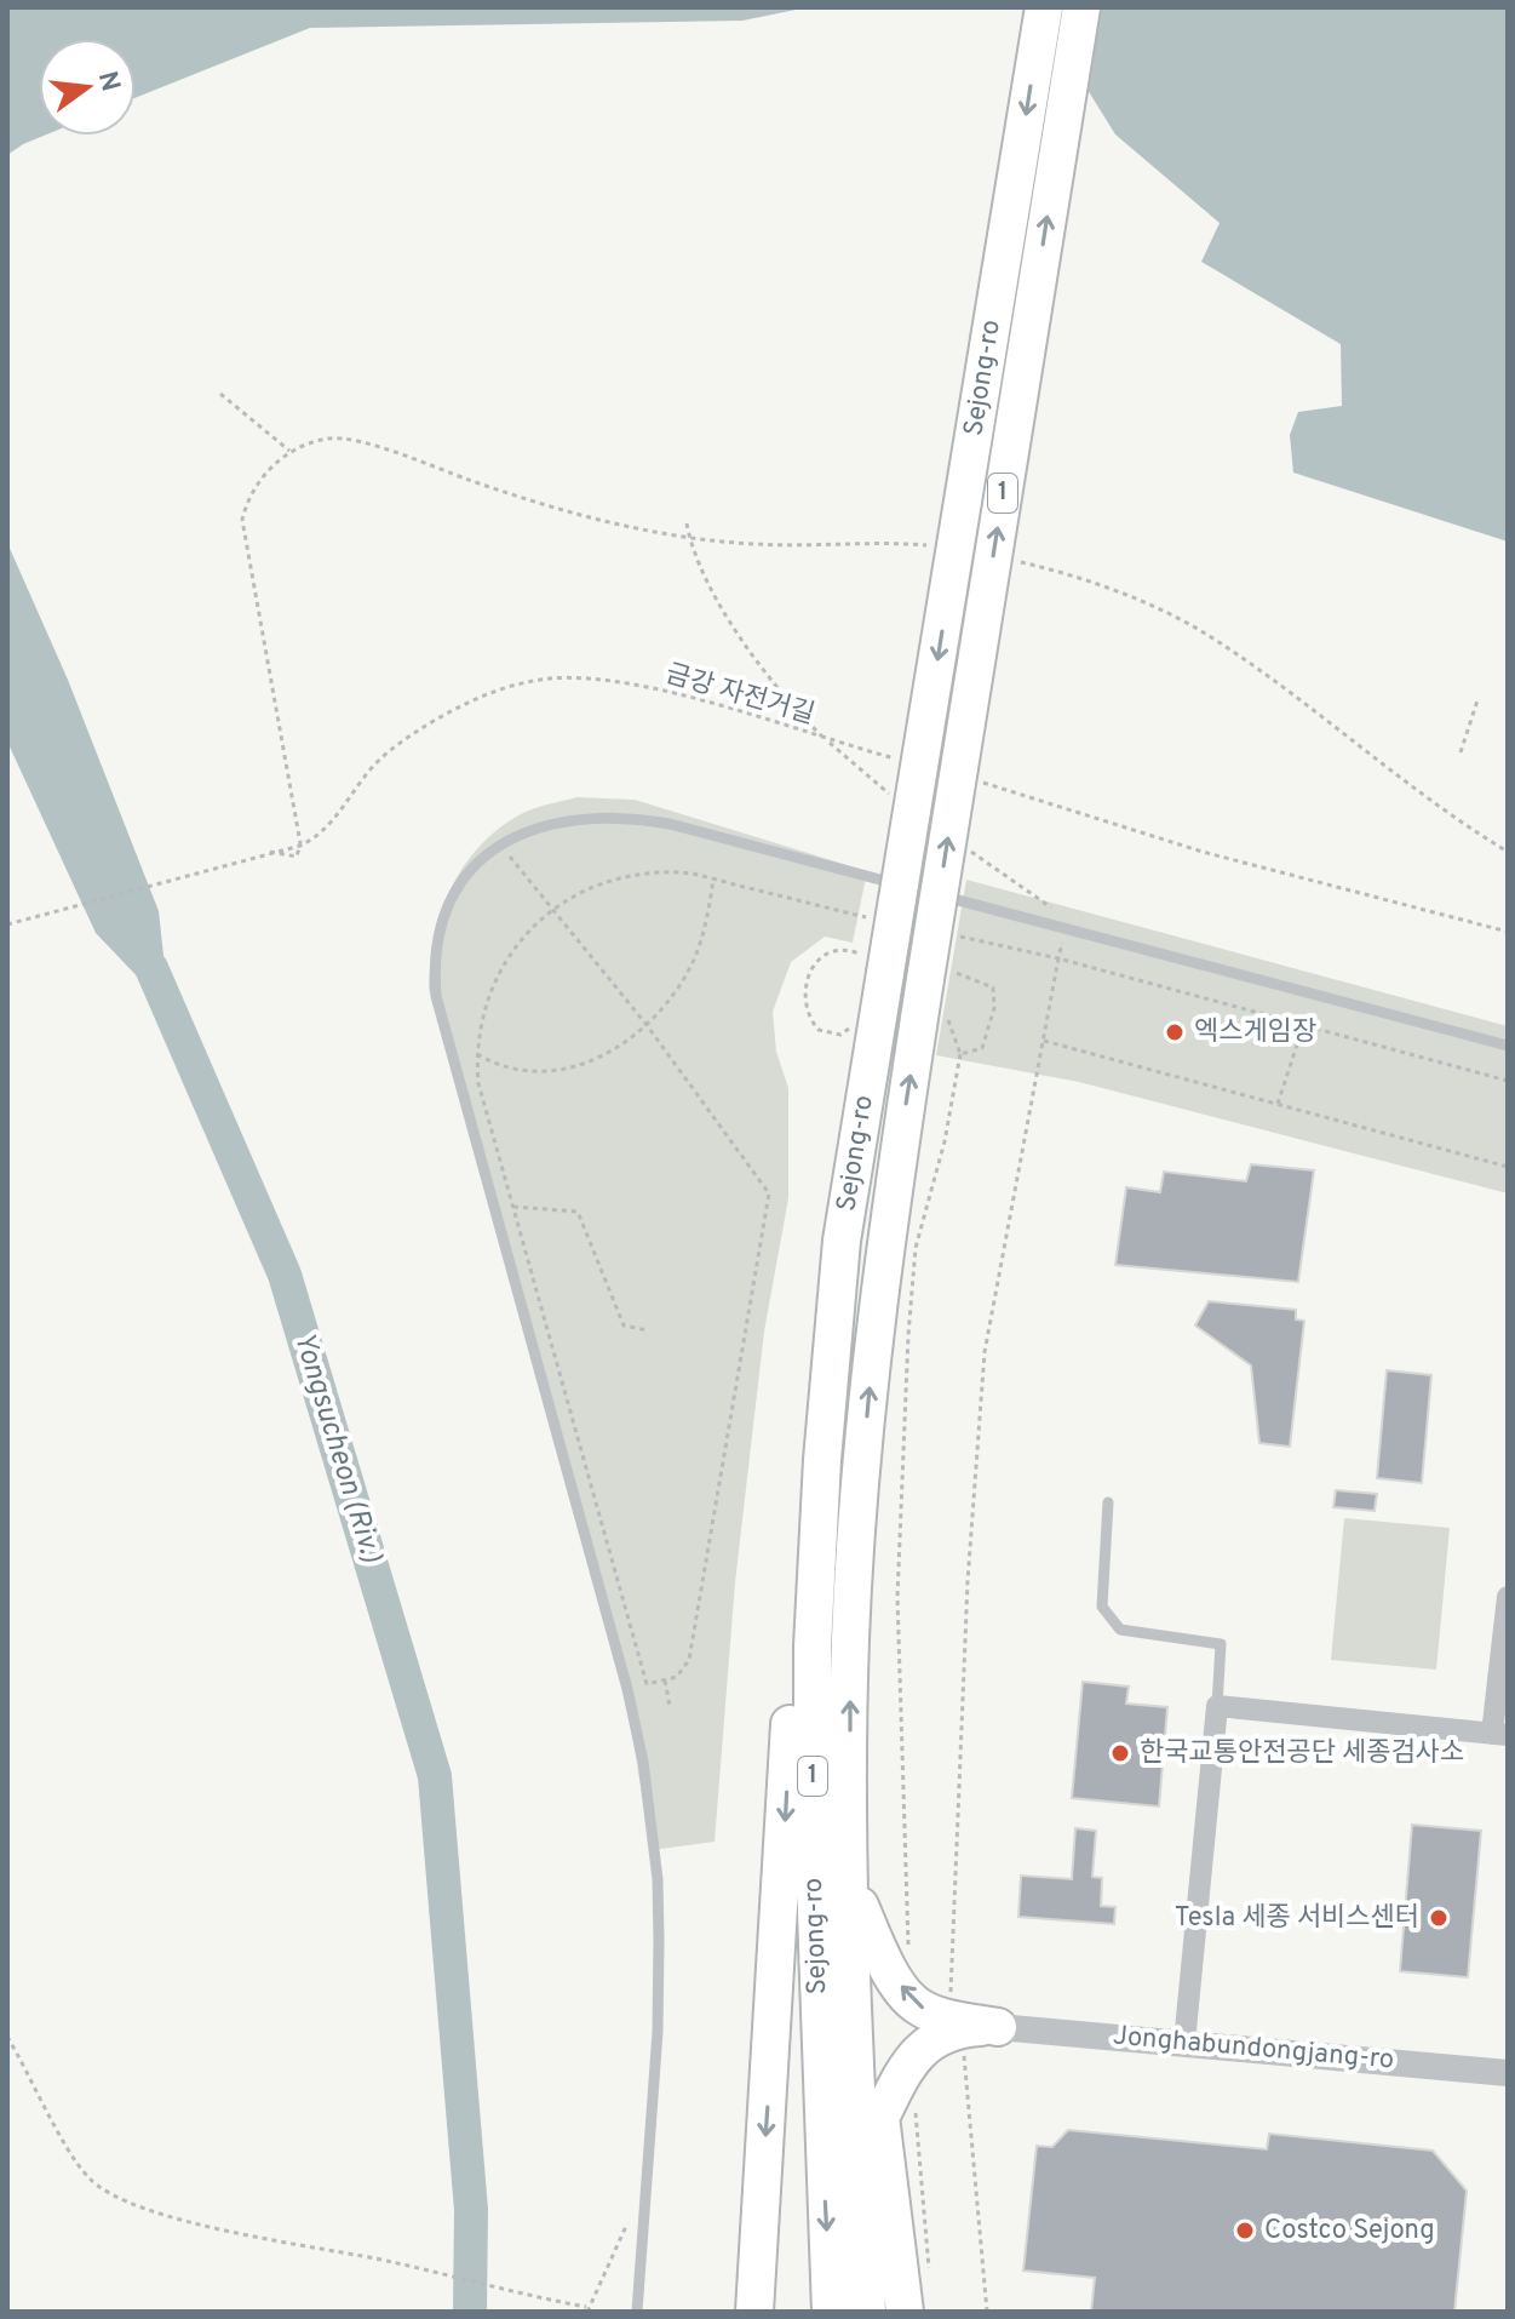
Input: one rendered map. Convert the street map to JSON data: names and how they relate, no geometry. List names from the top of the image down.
{
  "streets": {
    "highway": ["Sejong-ro", "1"],
    "street": ["Jonghabundongjang-ro"],
    "path": ["금강 자전거길"]
  },
  "water": ["Yongsucheon (Riv.)"],
  "places": [
    "엑스게임장",
    "한국교통안전공단 세종검사소",
    "Tesla 세종 서비스센터",
    "Costco Sejong"
  ],
  "north": "right"
}
